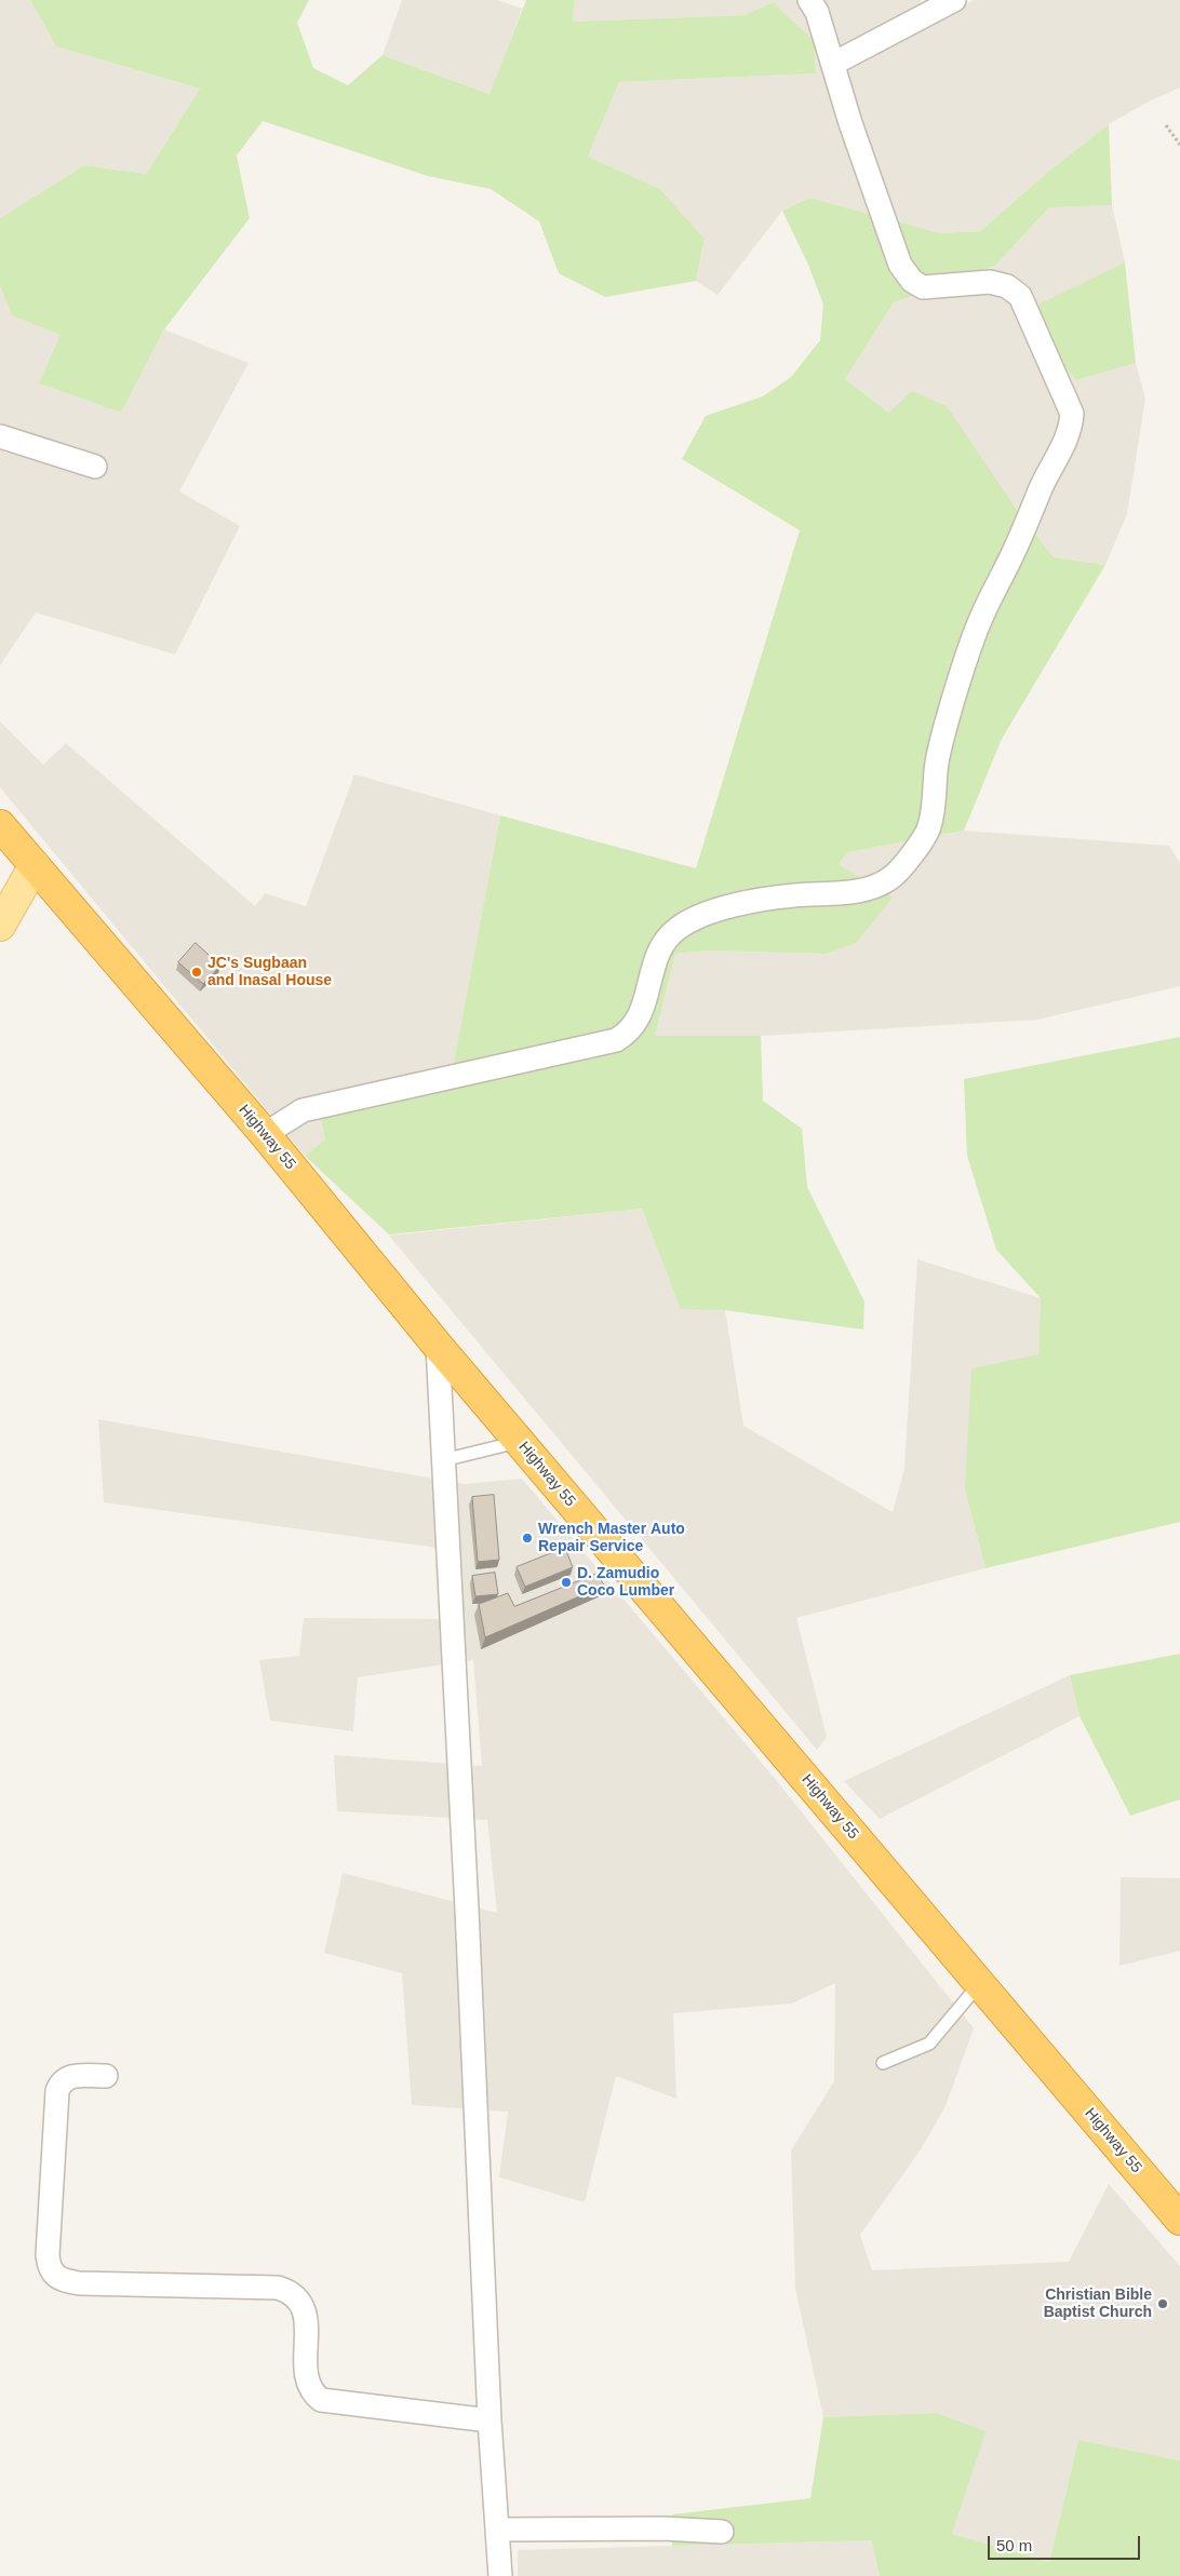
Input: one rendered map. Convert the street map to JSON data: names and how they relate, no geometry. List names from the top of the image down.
{
  "streets": {
    "highway": ["Highway 55"]
  },
  "places": [
    "JC's Sugbaan and Inasal House",
    "Wrench Master Auto Repair Service",
    "D. Zamudio Coco Lumber",
    "Christian Bible Baptist Church"
  ],
  "scale_bar": "50 m"
}
